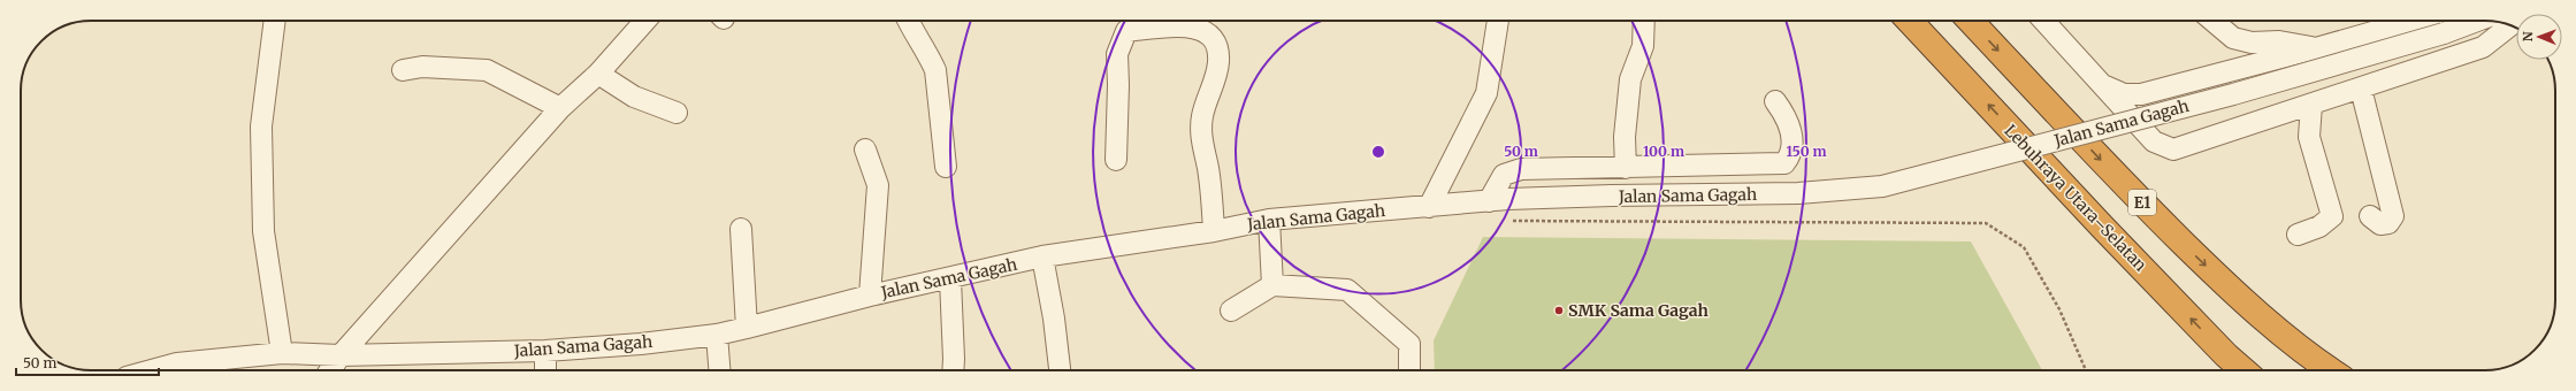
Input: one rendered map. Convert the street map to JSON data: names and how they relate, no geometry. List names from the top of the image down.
{
  "streets": {
    "highway": ["Lebuhraya Utara–Selatan", "E1"],
    "street": ["Jalan Sama Gagah"]
  },
  "places": ["SMK Sama Gagah"],
  "scale_bar": "50 m",
  "north": "left",
  "rings": ["50 m", "100 m", "150 m"]
}
